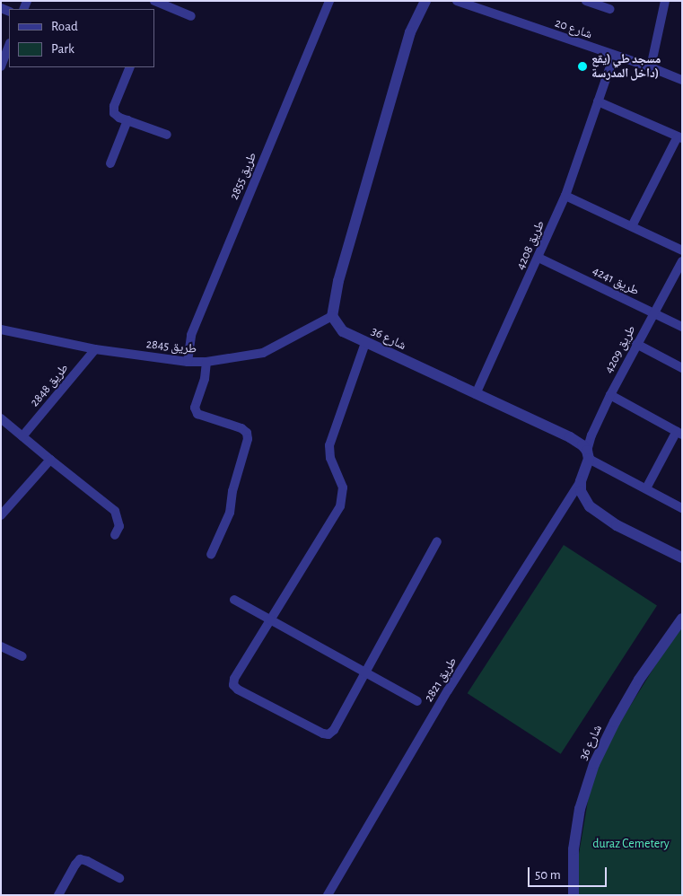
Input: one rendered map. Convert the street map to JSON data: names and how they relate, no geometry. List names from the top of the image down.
{
  "streets": {
    "street": [
      "شارع 20",
      "طريق 2855",
      "طريق 4208",
      "طريق 4241",
      "شارع 36",
      "طريق 2845",
      "طريق 4209",
      "طريق 2848",
      "طريق 2821"
    ]
  },
  "crossings": [
    ["شارع 20", "طريق 4208"],
    ["طريق 2855", "طريق 2845"],
    ["طريق 4208", "طريق 4241"],
    ["طريق 4208", "شارع 36"],
    ["طريق 4241", "طريق 4209"],
    ["شارع 36", "طريق 2845"],
    ["شارع 36", "طريق 4209"],
    ["طريق 2845", "طريق 2848"]
  ],
  "parks": ["duraz Cemetery"],
  "places": ["مسجد طي (يقع داخل المدرسة)"],
  "legend": ["Road", "Park"],
  "scale_bar": "50 m"
}
